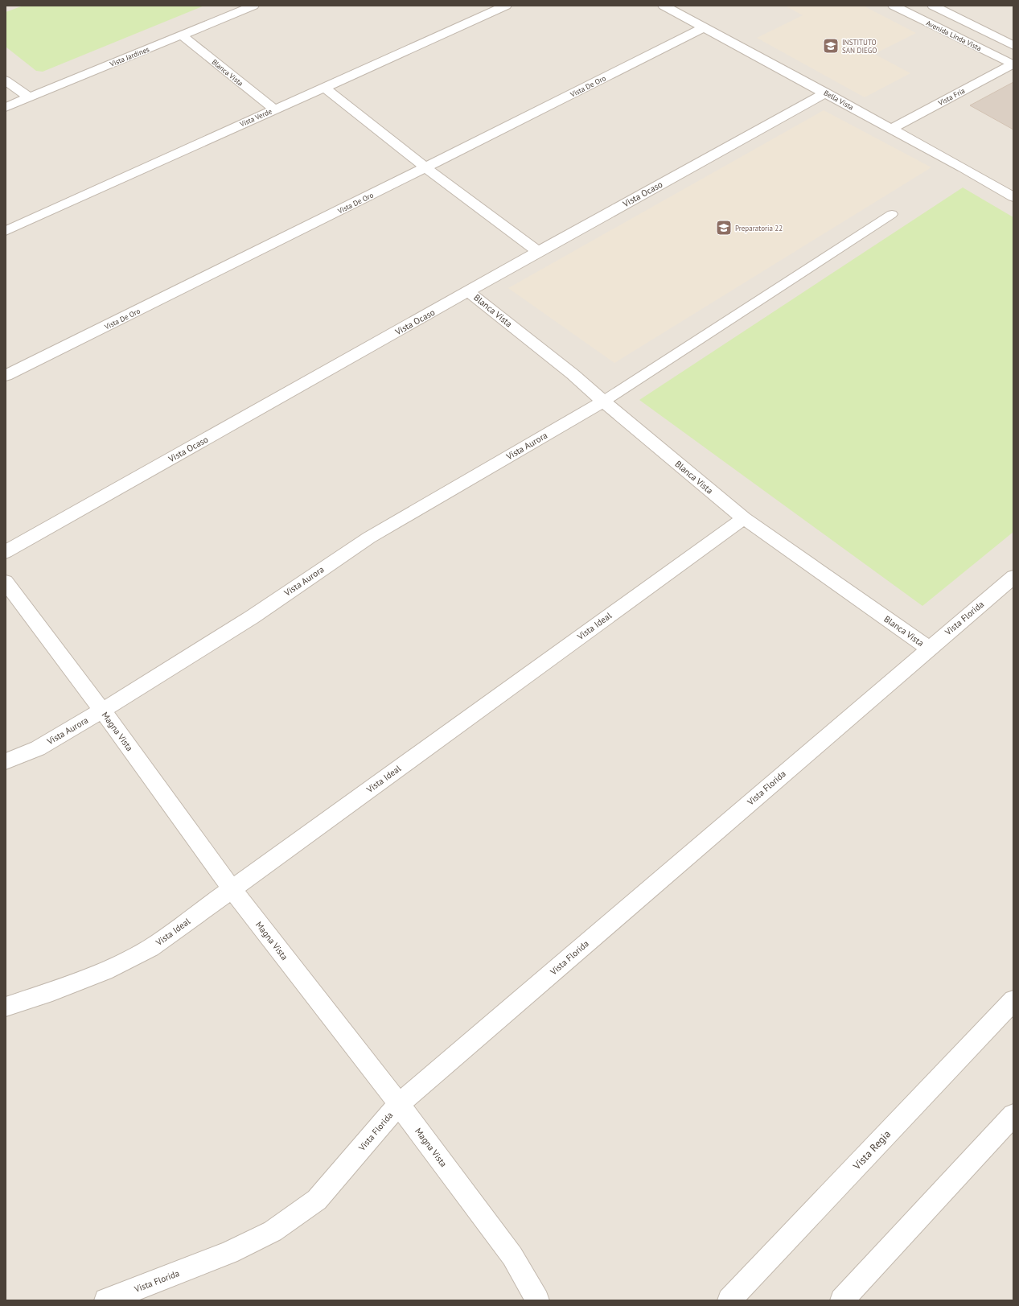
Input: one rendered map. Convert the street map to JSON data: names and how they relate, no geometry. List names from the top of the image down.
{
  "streets": {
    "street": [
      "Avenida Linda Vista",
      "Vista Jardines",
      "Blanca Vista",
      "Vista De Oro",
      "Vista Fría",
      "Bella Vista",
      "Vista Verde",
      "Vista Ocaso",
      "Vista Aurora",
      "Vista Florida",
      "Vista Ideal",
      "Magna Vista",
      "Vista Regia"
    ]
  },
  "crossings": [
    ["Avenida Linda Vista", "Vista Fría"],
    ["Vista Jardines", "Blanca Vista"],
    ["Blanca Vista", "Vista Verde"],
    ["Blanca Vista", "Vista Ocaso"],
    ["Blanca Vista", "Vista Aurora"],
    ["Blanca Vista", "Vista Florida"],
    ["Blanca Vista", "Vista Ideal"],
    ["Vista De Oro", "Bella Vista"],
    ["Vista Fría", "Bella Vista"],
    ["Bella Vista", "Vista Ocaso"],
    ["Vista Aurora", "Magna Vista"],
    ["Vista Florida", "Magna Vista"],
    ["Vista Ideal", "Magna Vista"]
  ],
  "places": {
    "school or university": ["INSTITUTO SAN DIEGO", "Preparatoria 22"]
  }
}
